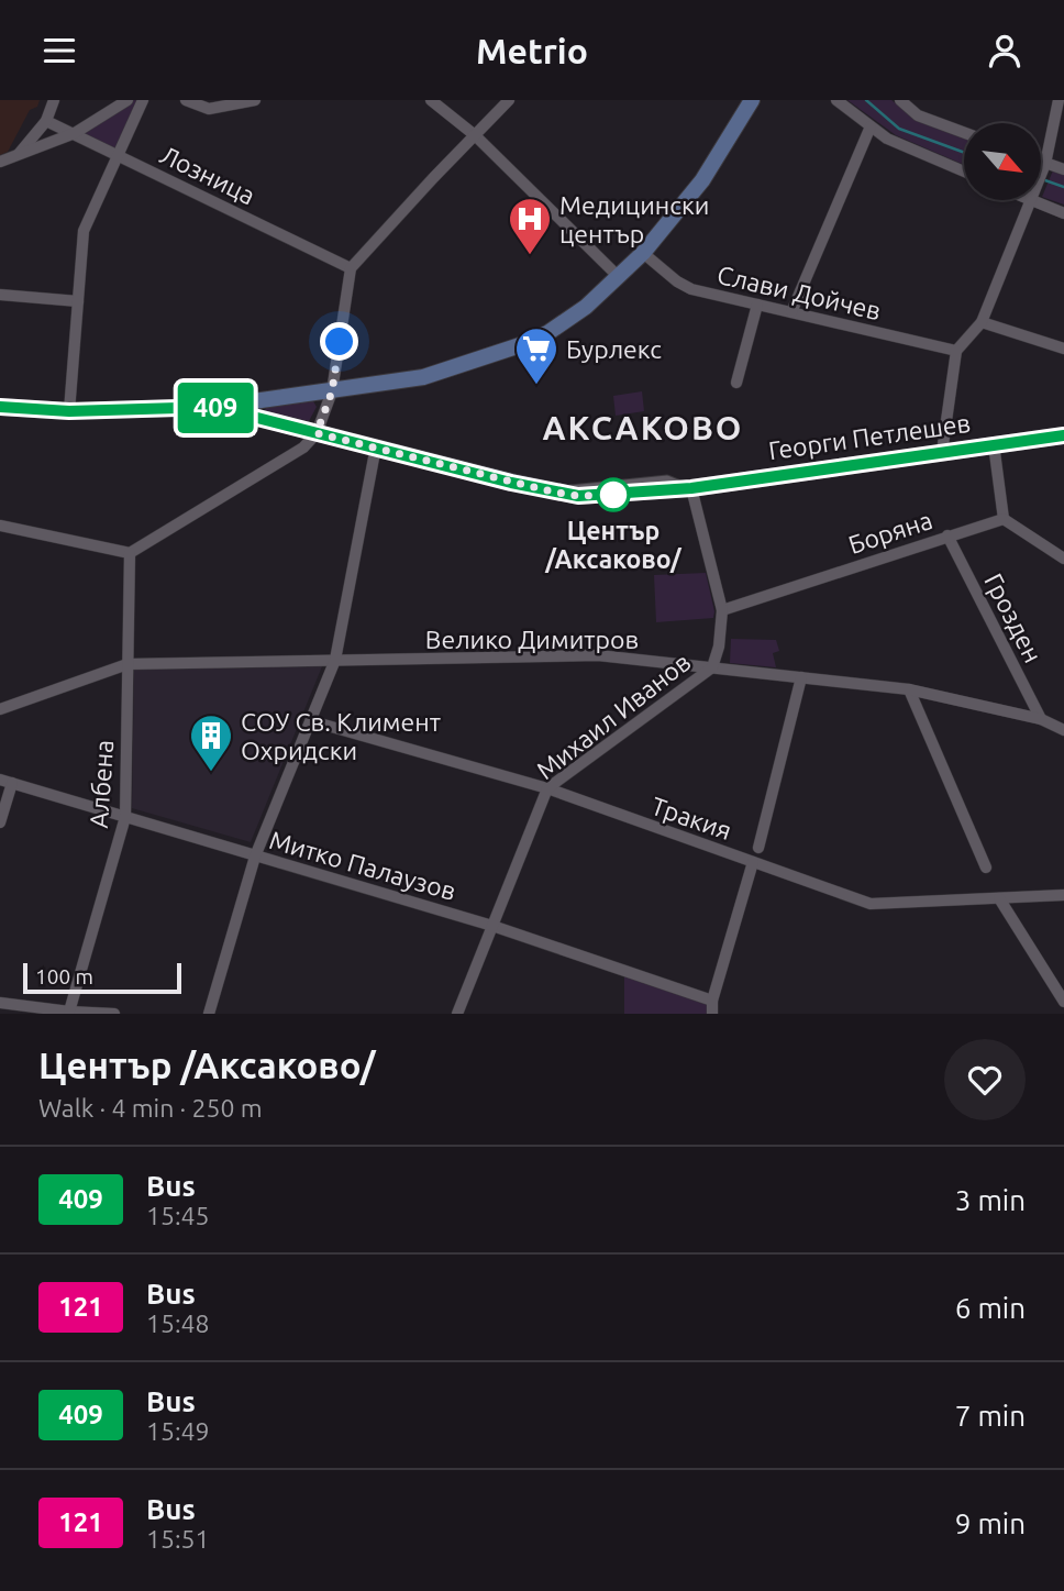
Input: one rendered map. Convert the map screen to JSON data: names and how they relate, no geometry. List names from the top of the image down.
{
  "streets": {
    "main road": ["Георги Петлешев"],
    "street": [
      "Лозница",
      "Слави Дойчев",
      "Боряна",
      "Грозден",
      "Велико Димитров",
      "Михаил Иванов",
      "Албена",
      "Тракия",
      "Митко Палаузов"
    ]
  },
  "crossings": [
    ["Георги Петлешев", "Михаил Иванов"],
    ["Боряна", "Грозден"],
    ["Боряна", "Михаил Иванов"],
    ["Грозден", "Велико Димитров"],
    ["Велико Димитров", "Михаил Иванов"],
    ["Велико Димитров", "Албена"],
    ["Михаил Иванов", "Тракия"],
    ["Михаил Иванов", "Митко Палаузов"],
    ["Албена", "Митко Палаузов"]
  ],
  "districts": ["АКСАКОВО"],
  "places": {
    "hospital": ["Медицински център"],
    "supermarket": ["Бурлекс"],
    "other": ["Център /Аксаково/"],
    "building": ["СОУ Св. Климент Охридски"]
  },
  "lines": ["bus line 409"],
  "scale_bar": "100 m",
  "north": "bottom right",
  "page": {
    "header": "Metrio",
    "on_map": "409",
    "scale": "100 m",
    "heading": ["Център /Аксаково/", "Walk · 4 min · 250 m"],
    "list": [
      {
        "mark": "409",
        "name": "Bus",
        "note": "15:45",
        "value": "3 min"
      },
      {
        "mark": "121",
        "name": "Bus",
        "note": "15:48",
        "value": "6 min"
      },
      {
        "mark": "409",
        "name": "Bus",
        "note": "15:49",
        "value": "7 min"
      },
      {
        "mark": "121",
        "name": "Bus",
        "note": "15:51",
        "value": "9 min"
      }
    ]
  }
}
